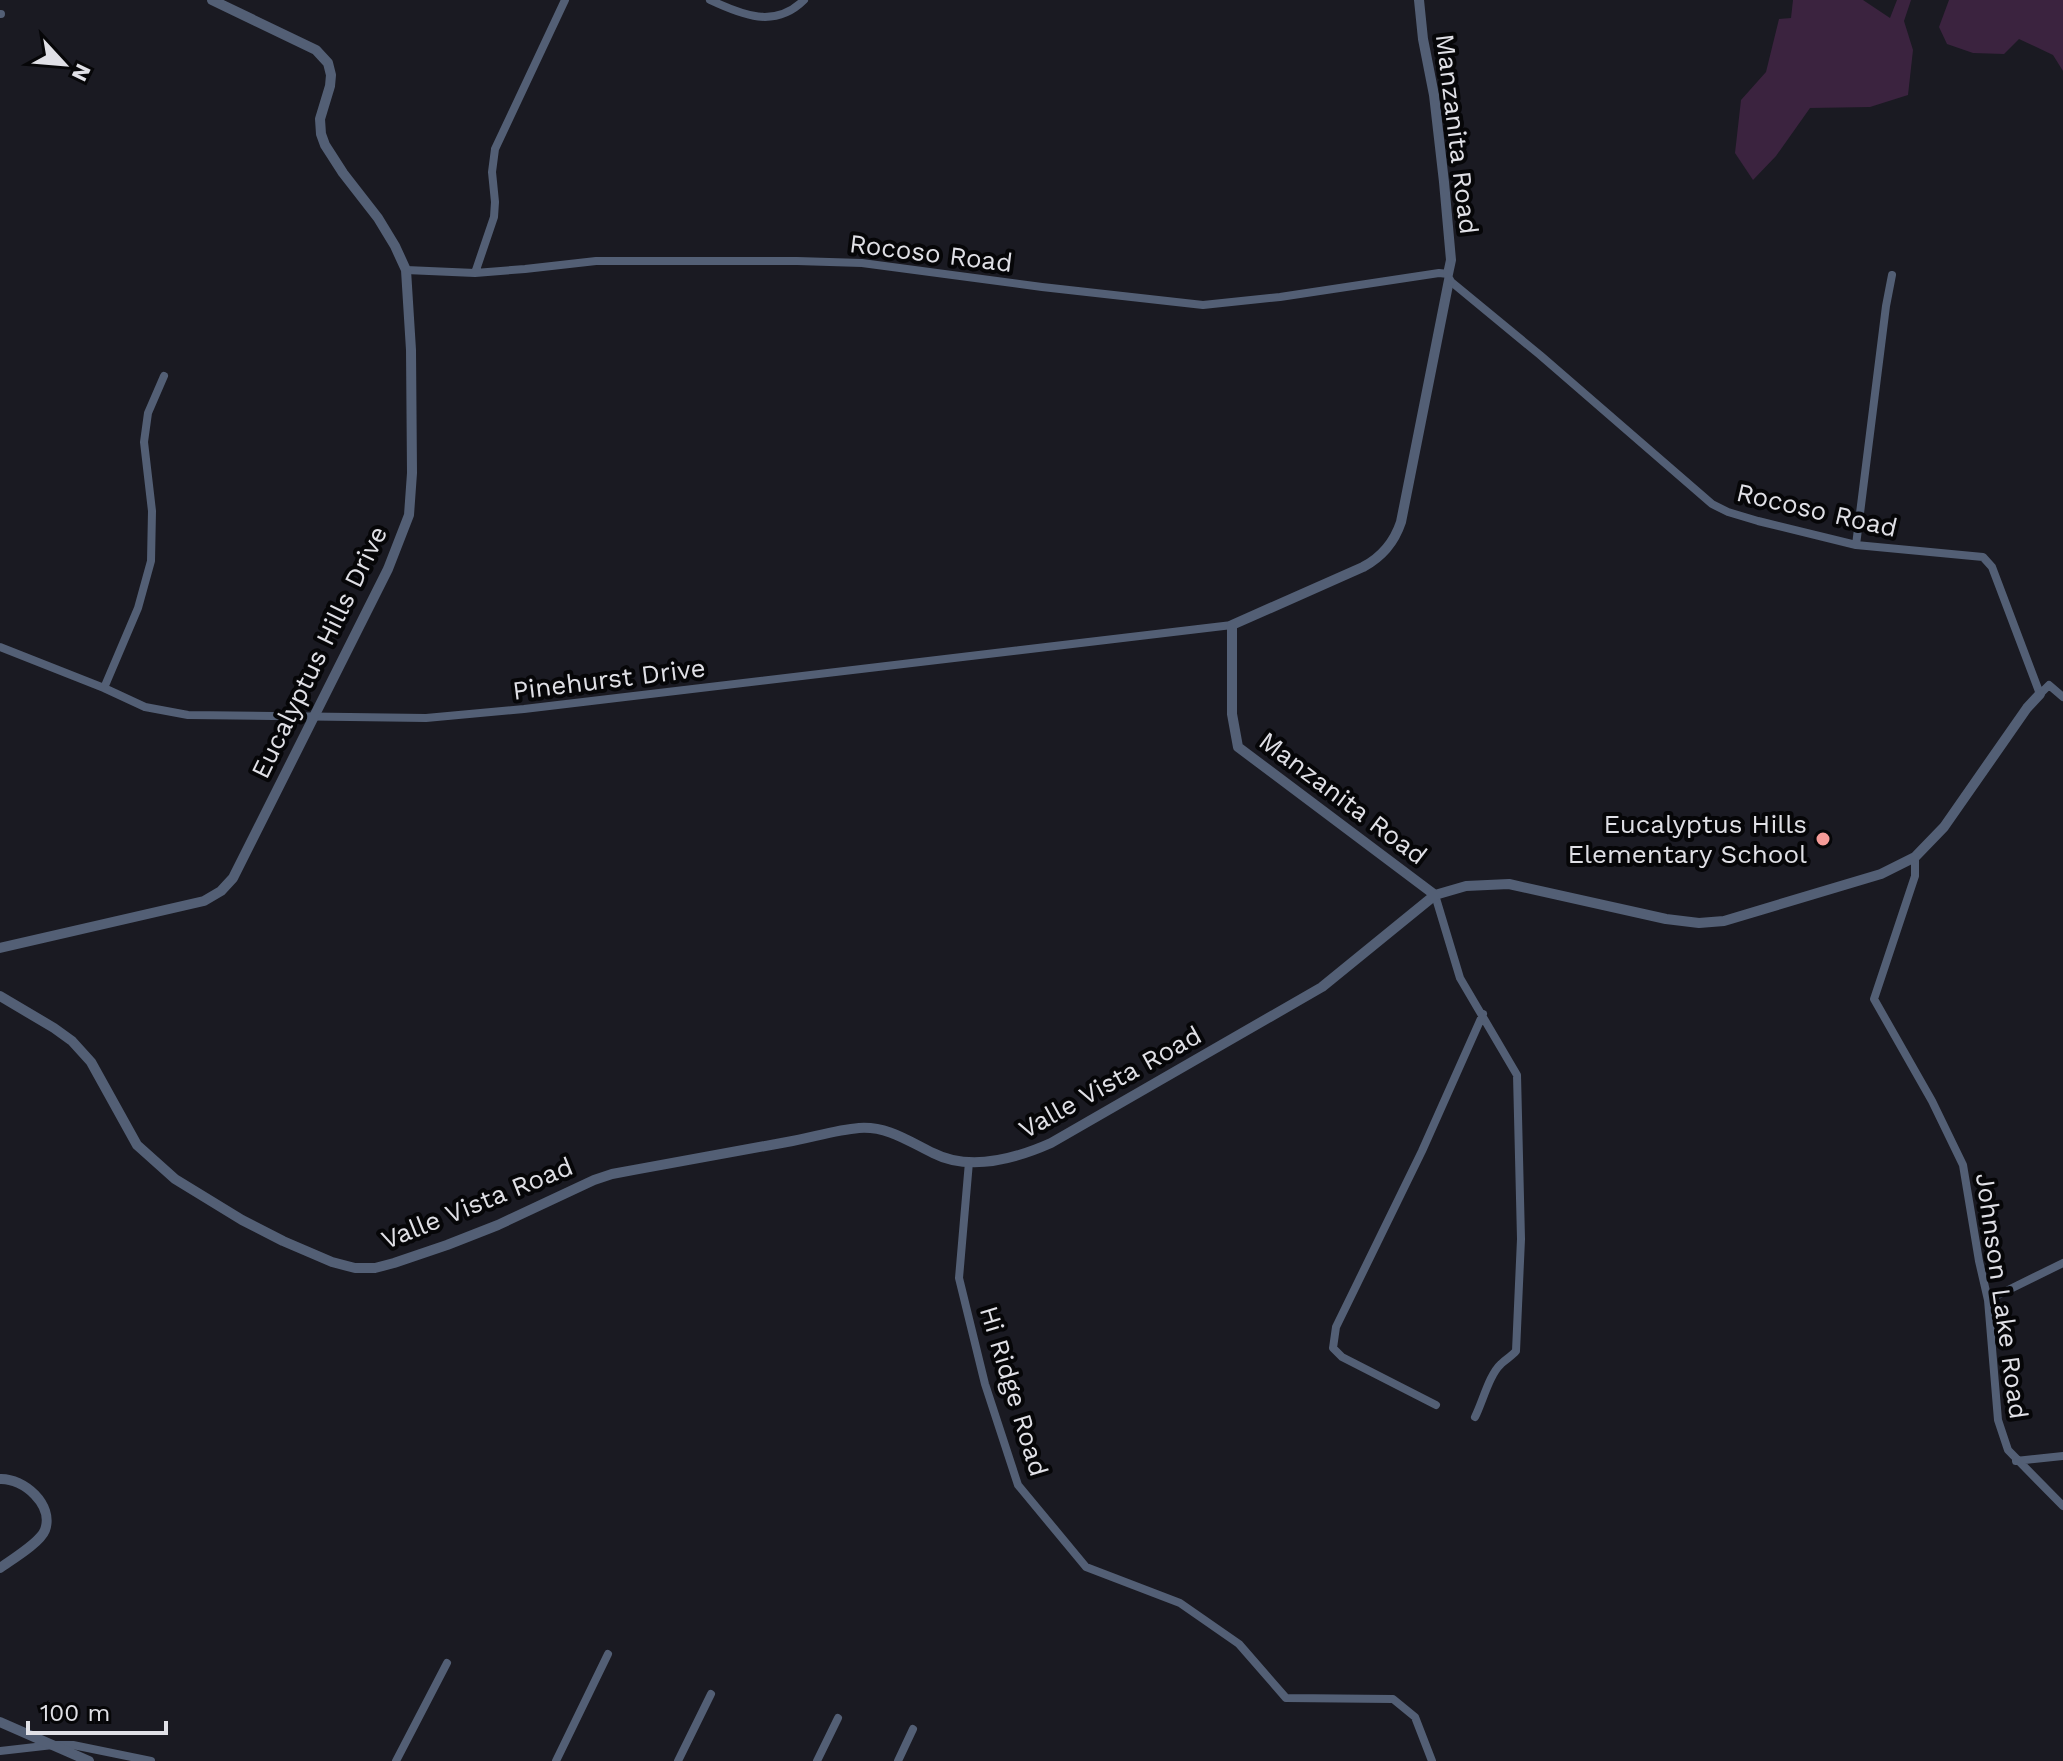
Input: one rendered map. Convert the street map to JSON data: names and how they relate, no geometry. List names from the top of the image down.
{
  "streets": {
    "street": [
      "Manzanita Road",
      "Rocoso Road",
      "Eucalyptus Hills Drive",
      "Pinehurst Drive",
      "Valle Vista Road",
      "Johnson Lake Road",
      "Hi Ridge Road"
    ]
  },
  "crossings": [
    ["Manzanita Road", "Rocoso Road"],
    ["Manzanita Road", "Pinehurst Drive"],
    ["Manzanita Road", "Valle Vista Road"],
    ["Rocoso Road", "Eucalyptus Hills Drive"],
    ["Rocoso Road", "Valle Vista Road"],
    ["Eucalyptus Hills Drive", "Pinehurst Drive"],
    ["Valle Vista Road", "Johnson Lake Road"],
    ["Valle Vista Road", "Hi Ridge Road"]
  ],
  "places": ["Eucalyptus Hills Elementary School"],
  "scale_bar": "100 m",
  "north": "bottom right"
}
